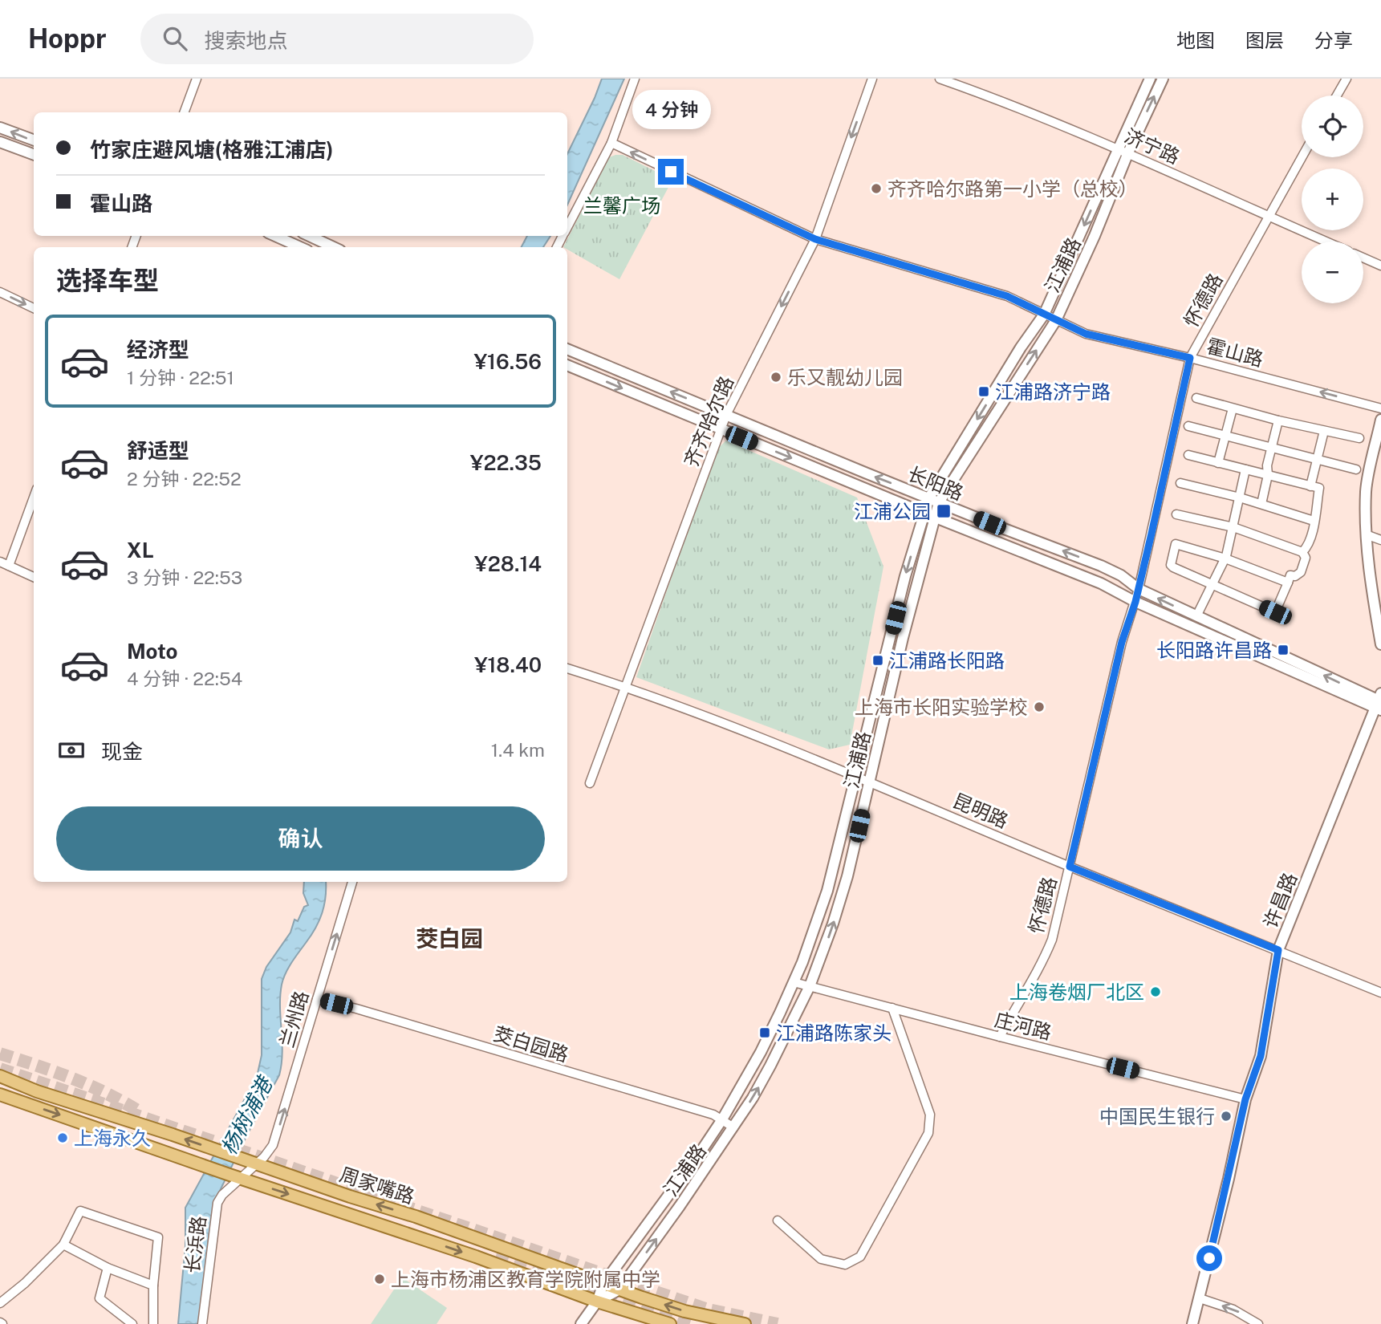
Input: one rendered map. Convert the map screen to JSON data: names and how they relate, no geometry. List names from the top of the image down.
{
  "streets": {
    "main road": [
      "江浦路",
      "长阳路",
      "许昌路",
      "周家嘴路"
    ],
    "street": [
      "济宁路",
      "怀德路",
      "霍山路",
      "齐齐哈尔路",
      "昆明路",
      "兰州路",
      "庄河路",
      "茭白园路",
      "长浜路"
    ]
  },
  "crossings": [
    ["济宁路", "江浦路"],
    ["济宁路", "怀德路"],
    ["江浦路", "霍山路"],
    ["江浦路", "长阳路"],
    ["江浦路", "昆明路"],
    ["江浦路", "庄河路"],
    ["江浦路", "茭白园路"],
    ["江浦路", "周家嘴路"],
    ["怀德路", "霍山路"],
    ["怀德路", "长阳路"],
    ["怀德路", "昆明路"],
    ["怀德路", "庄河路"],
    ["霍山路", "齐齐哈尔路"],
    ["齐齐哈尔路", "长阳路"],
    ["齐齐哈尔路", "昆明路"],
    ["长阳路", "许昌路"],
    ["昆明路", "许昌路"],
    ["许昌路", "庄河路"],
    ["兰州路", "茭白园路"],
    ["兰州路", "周家嘴路"],
    ["兰州路", "长浜路"],
    ["周家嘴路", "长浜路"]
  ],
  "one_way": ["齐齐哈尔路", "兰州路"],
  "districts": ["茭白园"],
  "water": ["杨树浦港"],
  "parks": ["兰馨广场"],
  "places": {
    "other": [
      "齐齐哈尔路第一小学（总校）",
      "乐又靓幼儿园",
      "上海市长阳实验学校",
      "上海卷烟厂北区",
      "中国民生银行",
      "上海永久",
      "上海市杨浦区教育学院附属中学"
    ],
    "transit": [
      "江浦路济宁路",
      "江浦公园",
      "长阳路许昌路",
      "江浦路长阳路",
      "江浦路陈家头"
    ]
  },
  "page": {
    "header": "Hoppr",
    "search": "搜索地点",
    "nav": ["地图", "图层", "分享"],
    "bubble": "4 分钟",
    "map_buttons": ["+", "−"],
    "banner": ["竹家庄避风塘(格雅江浦店)", "霍山路"],
    "heading": "选择车型",
    "list": [
      {
        "name": "经济型",
        "note": "1 分钟 · 22:51",
        "value": "¥16.56"
      },
      {
        "name": "舒适型",
        "note": "2 分钟 · 22:52",
        "value": "¥22.35"
      },
      {
        "name": "XL",
        "note": "3 分钟 · 22:53",
        "value": "¥28.14"
      },
      {
        "name": "Moto",
        "note": "4 分钟 · 22:54",
        "value": "¥18.40"
      }
    ],
    "pay": ["现金", "1.4 km"],
    "buttons": "确认"
  }
}
